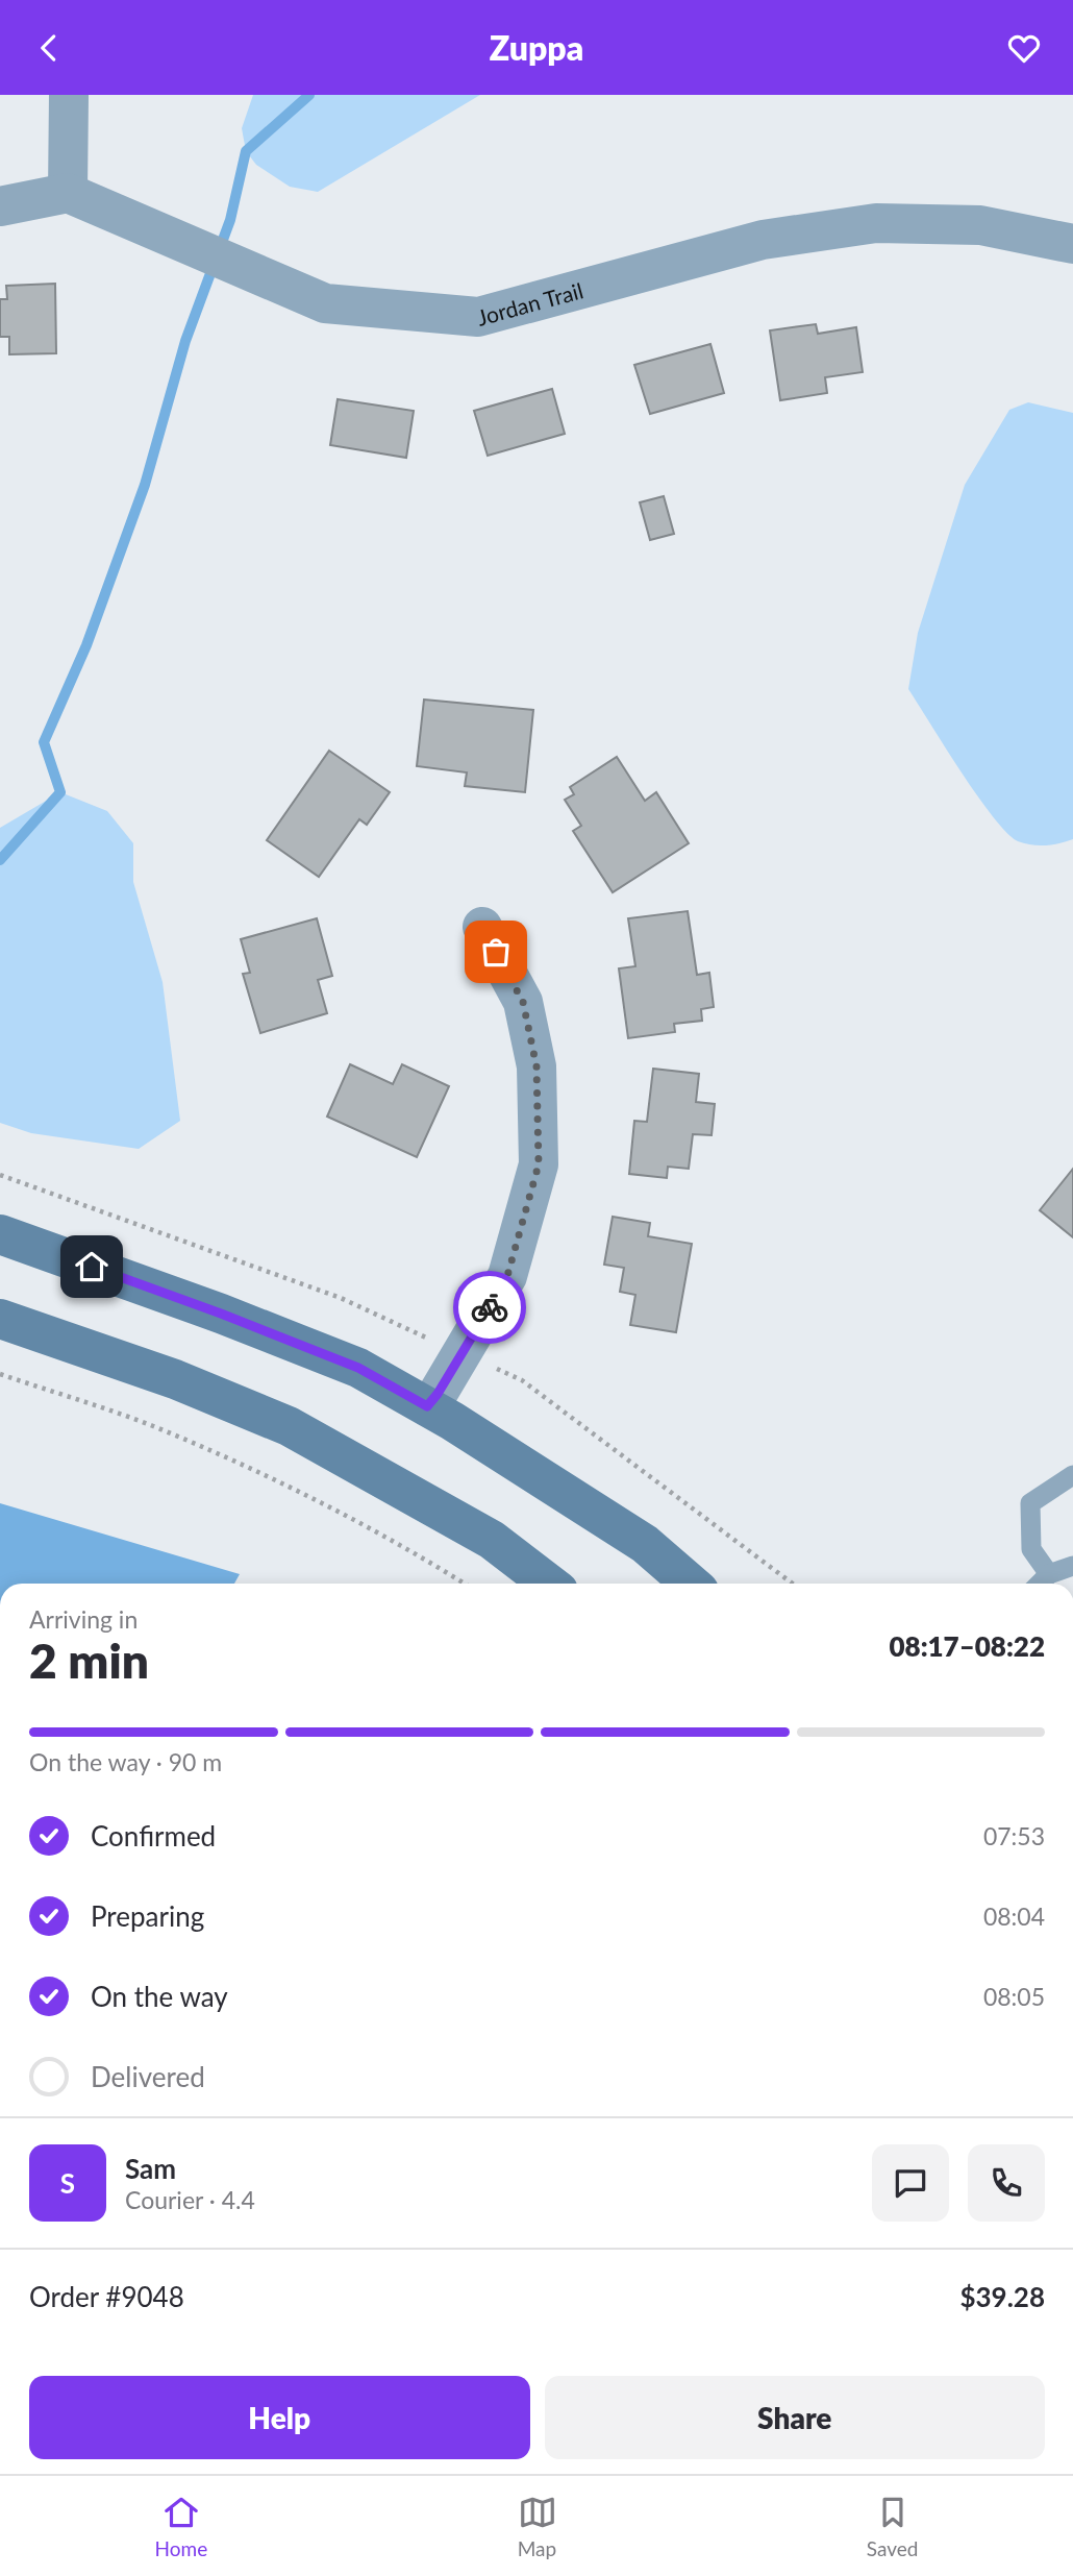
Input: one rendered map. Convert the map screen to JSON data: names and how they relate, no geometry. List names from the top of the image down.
{
  "streets": {
    "street": ["Jordan Trail"]
  },
  "page": {
    "header": "Zuppa",
    "heading": ["2 min", "Arriving in", "08:17–08:22"],
    "panel": [
      "Sam",
      "Courier · 4.4",
      "Order #9048",
      "$39.28"
    ],
    "bar": "On the way · 90 m",
    "list": [
      ["Confirmed", "07:53"],
      ["Preparing", "08:04"],
      ["On the way", "08:05"],
      "Delivered"
    ],
    "round": "S",
    "buttons": ["Help", "Share"],
    "tabs": ["Home", "Map", "Saved"]
  }
}
